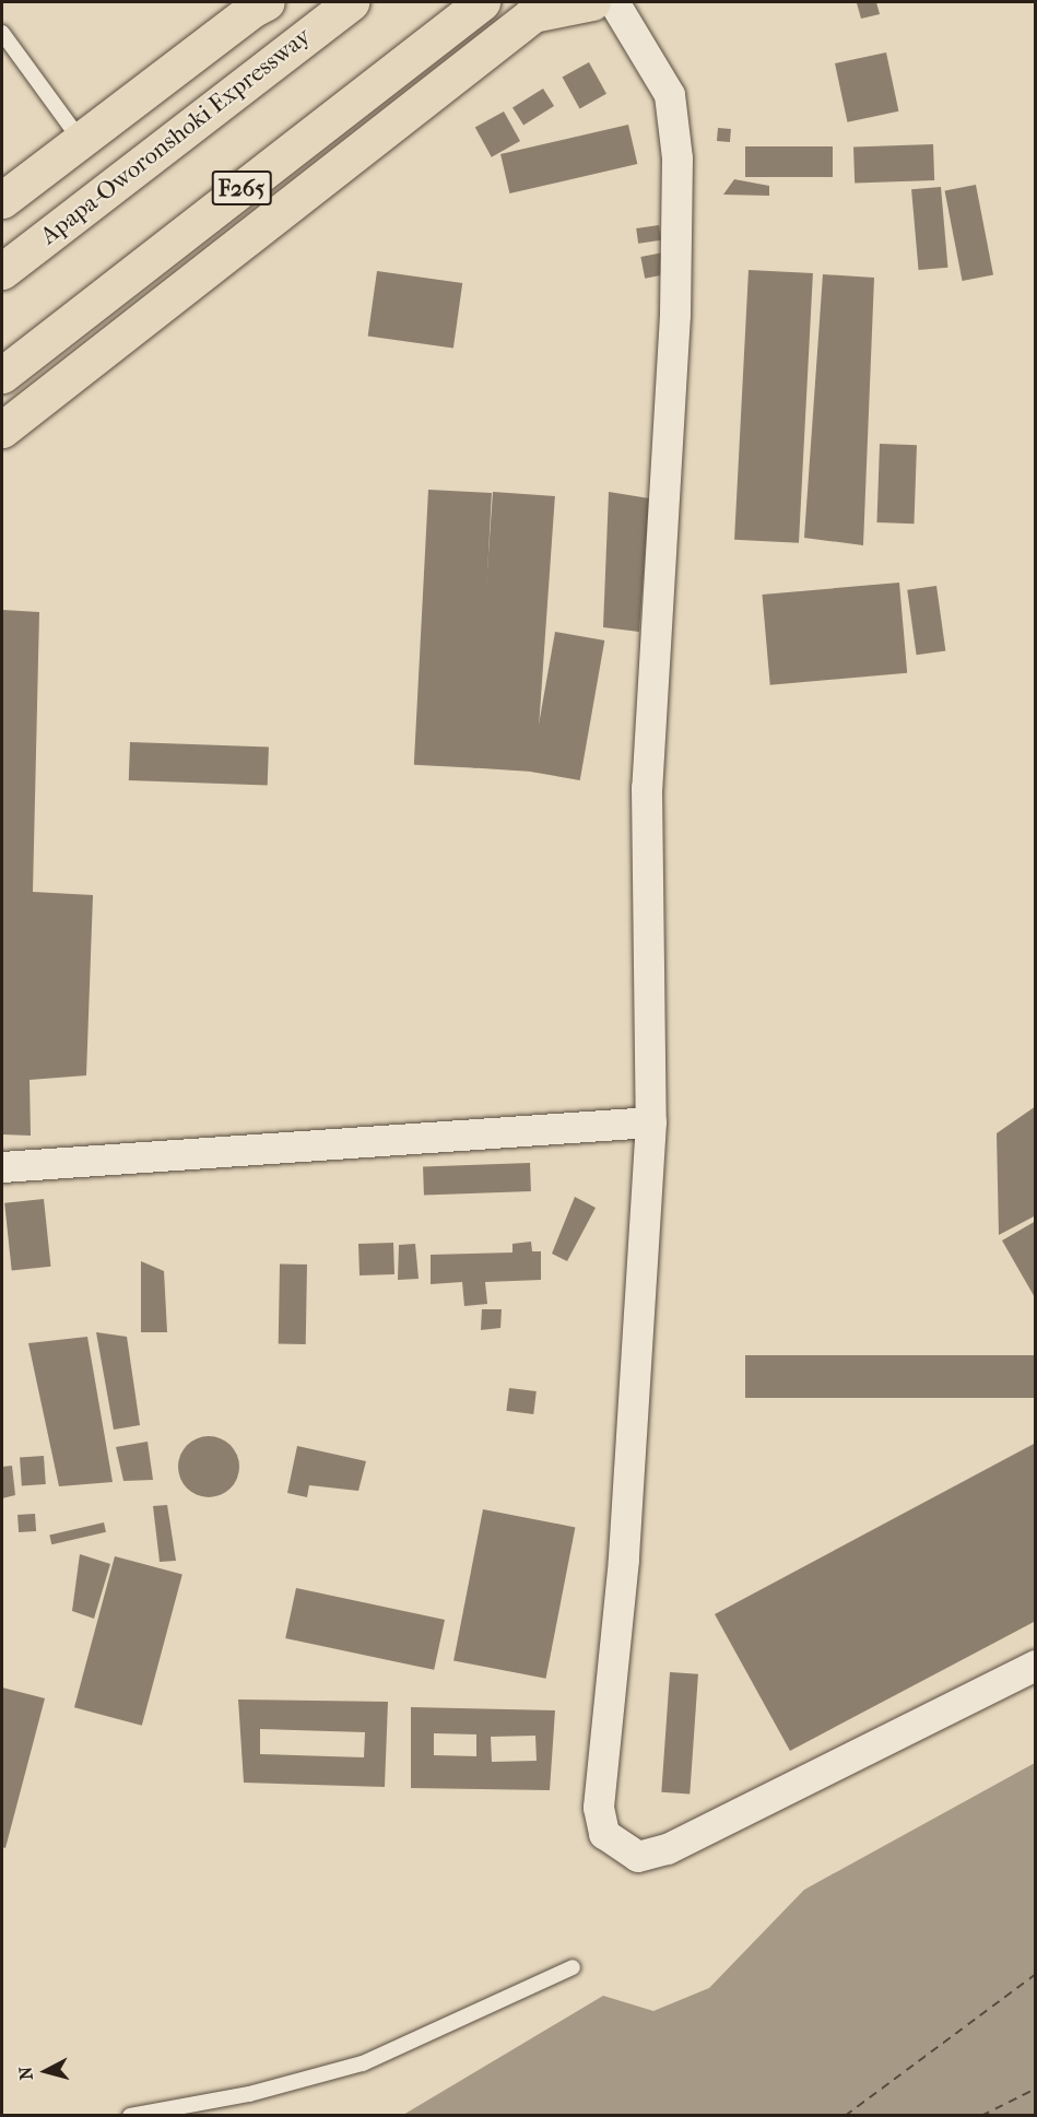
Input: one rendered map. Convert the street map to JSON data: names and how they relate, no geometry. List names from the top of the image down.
{
  "streets": {
    "main road": ["Apapa-Oworonshoki Expressway", "F265"]
  },
  "north": "left"
}
